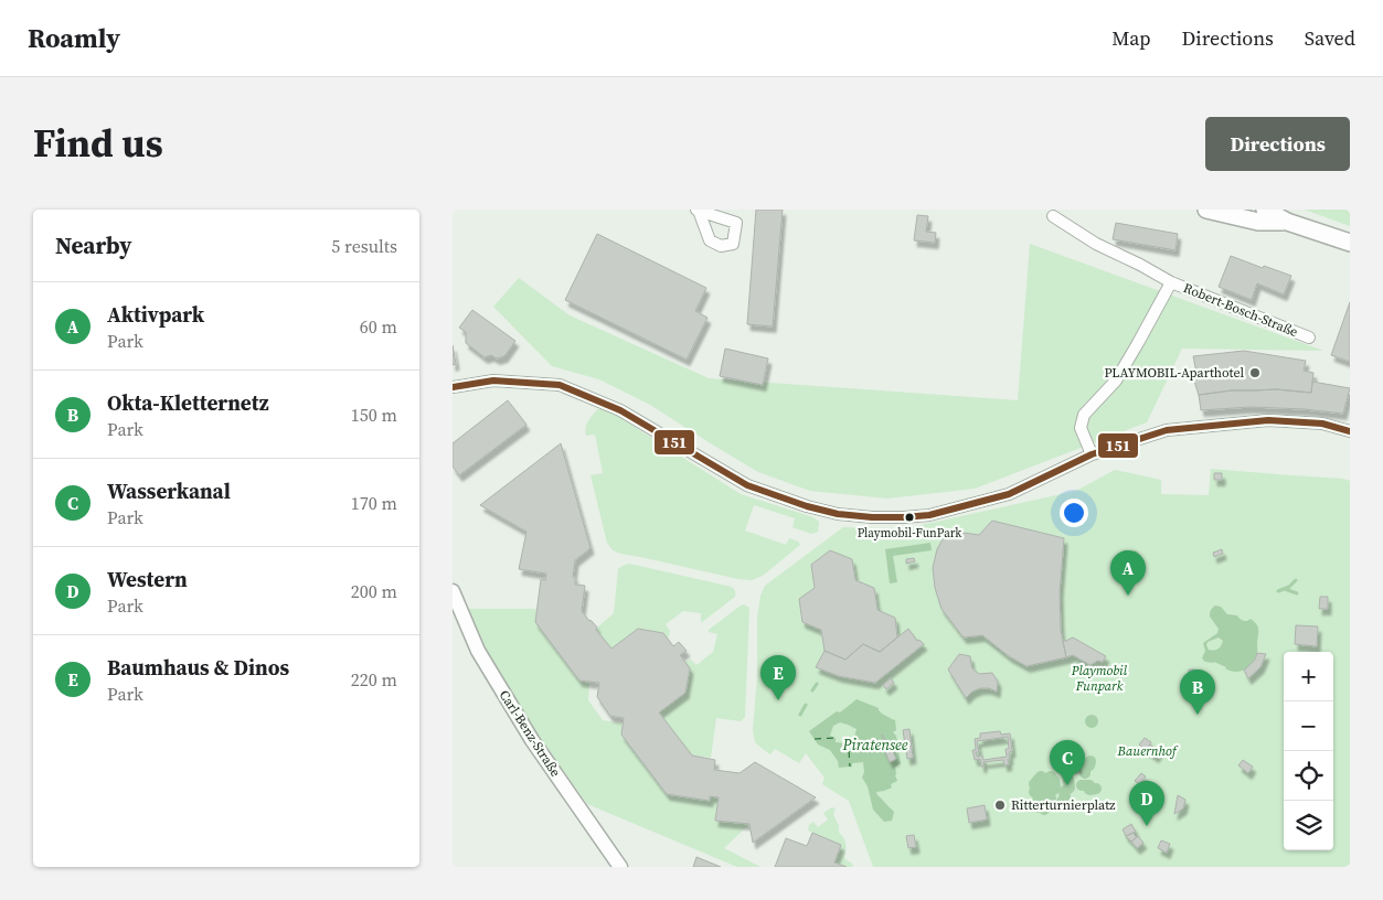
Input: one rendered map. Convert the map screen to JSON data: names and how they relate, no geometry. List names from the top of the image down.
{
  "streets": {
    "street": ["Robert-Bosch-Straße", "Carl-Benz-Straße"]
  },
  "water": ["Piratensee"],
  "parks": ["Playmobil Funpark", "Bauernhof"],
  "places": ["PLAYMOBIL-Aparthotel", "Playmobil-FunPark", "Ritterturnierplatz"],
  "lines": ["transit line 151"],
  "page": {
    "header": "Roamly",
    "nav": ["Map", "Directions", "Saved"],
    "title": "Find us",
    "buttons": "Directions",
    "heading": ["Nearby", "5 results"],
    "list": [
      {
        "mark": "A",
        "name": "Aktivpark",
        "note": "Park",
        "value": "60 m"
      },
      {
        "mark": "B",
        "name": "Okta-Kletternetz",
        "note": "Park",
        "value": "150 m"
      },
      {
        "mark": "C",
        "name": "Wasserkanal",
        "note": "Park",
        "value": "170 m"
      },
      {
        "mark": "D",
        "name": "Western",
        "note": "Park",
        "value": "200 m"
      },
      {
        "mark": "E",
        "name": "Baumhaus & Dinos",
        "note": "Park",
        "value": "220 m"
      }
    ],
    "pins": [
      "A",
      "E",
      "B",
      "C",
      "D"
    ],
    "map_buttons": ["+", "−"]
  }
}
